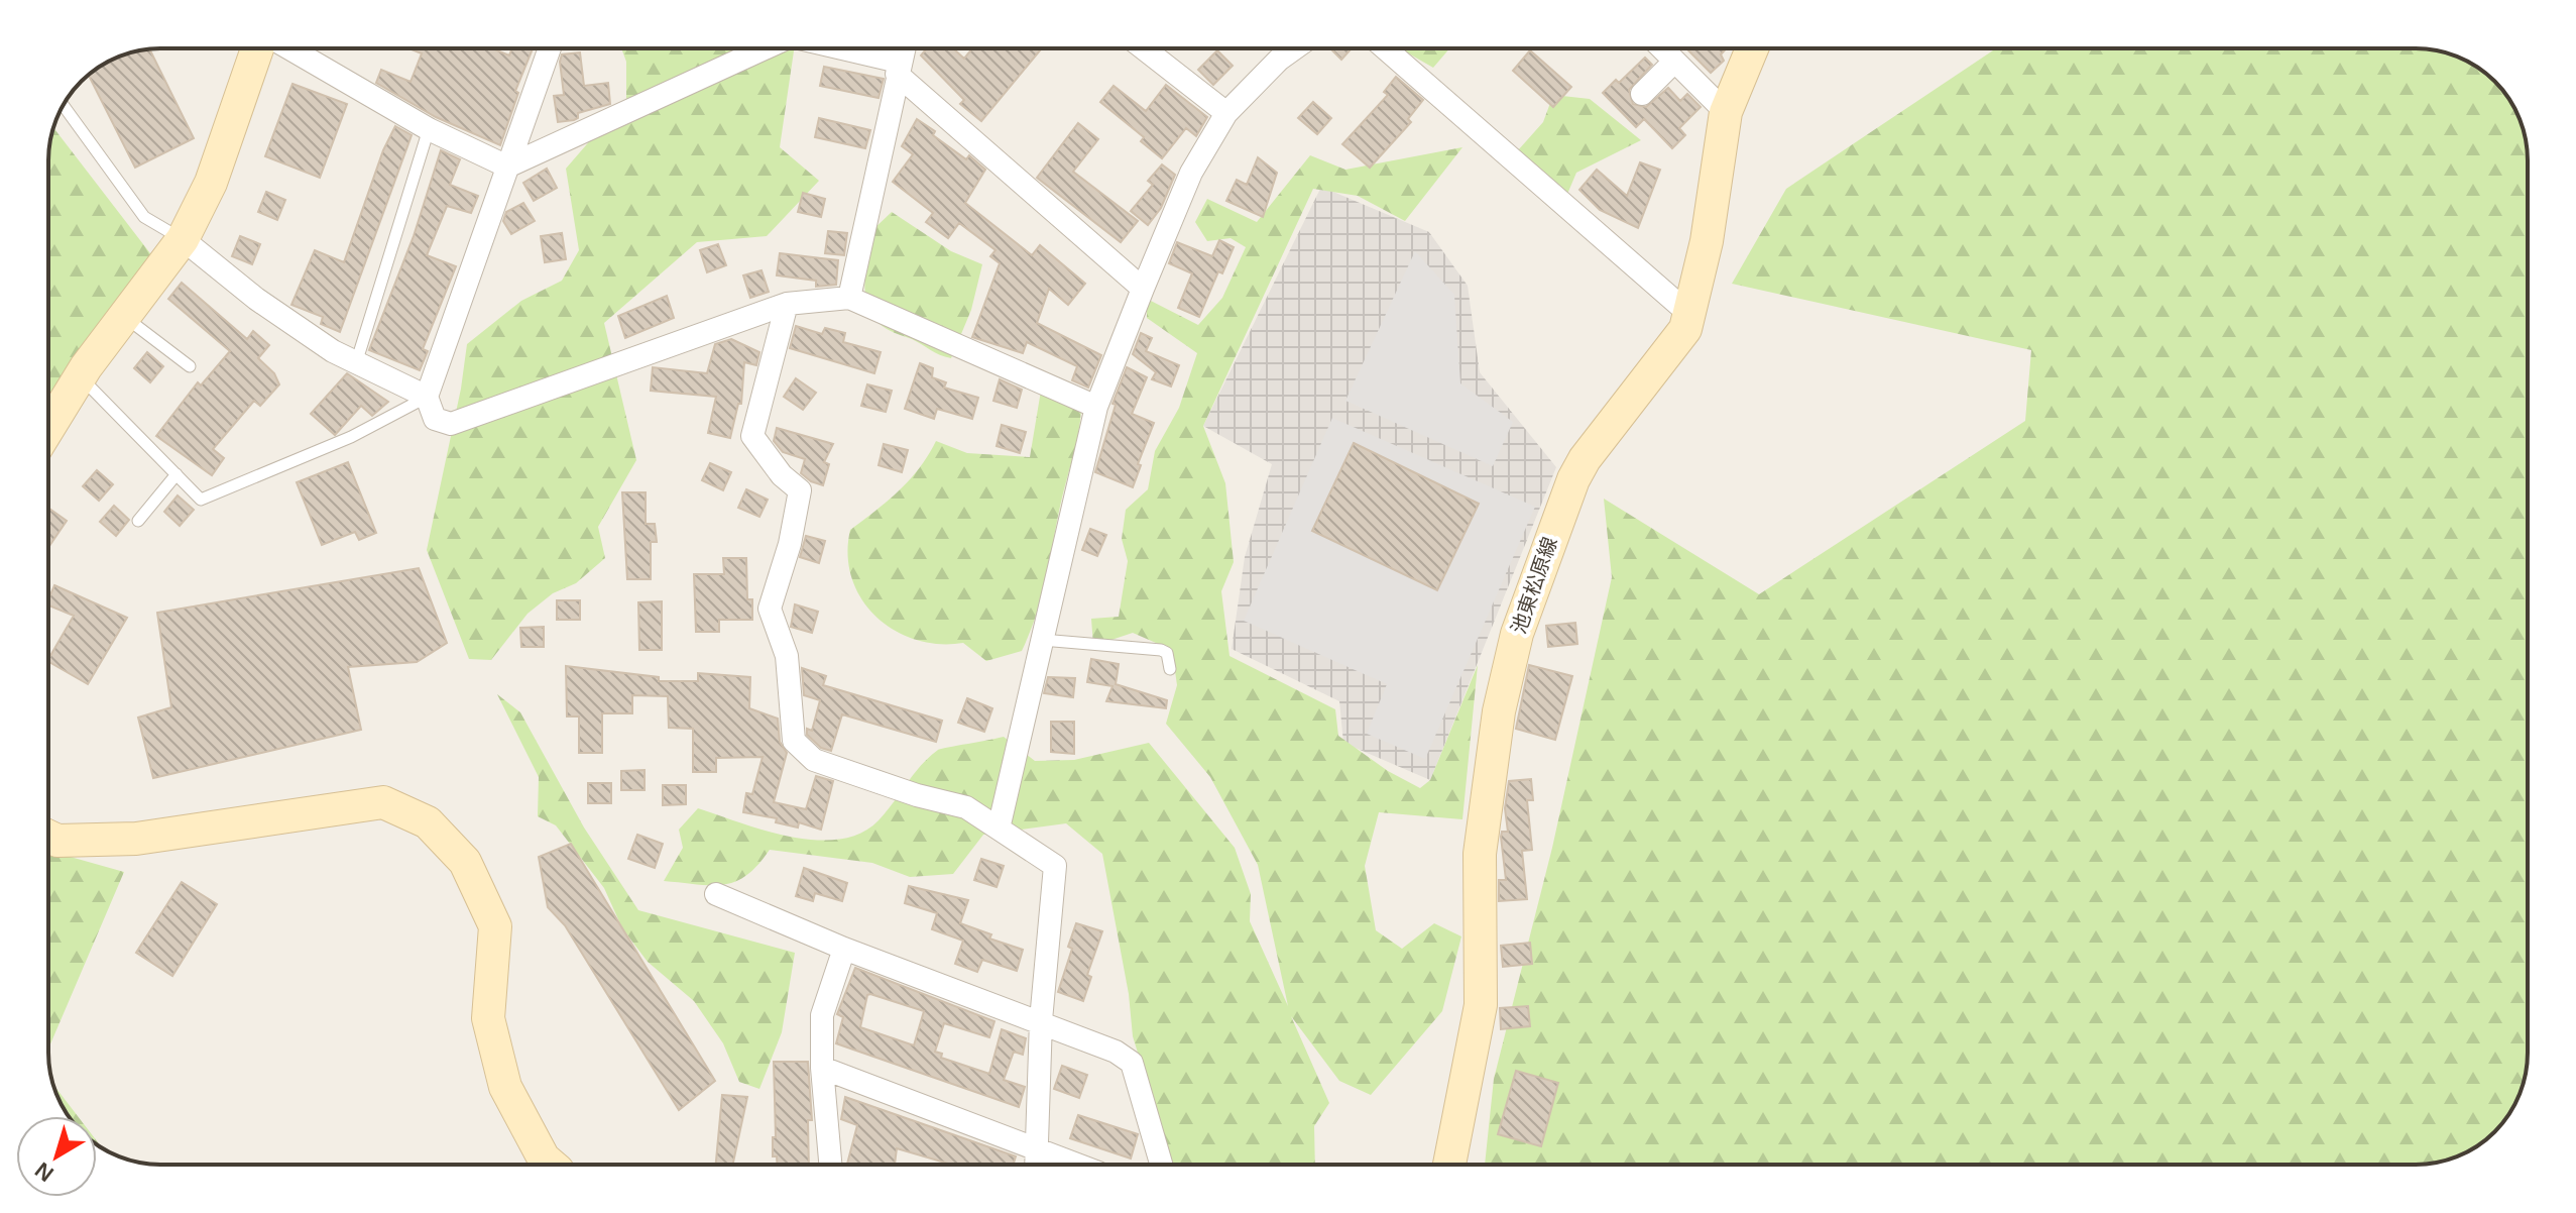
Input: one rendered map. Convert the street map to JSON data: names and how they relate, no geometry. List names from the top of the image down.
{
  "streets": {
    "street": ["池東松原線"]
  },
  "north": "bottom left"
}
